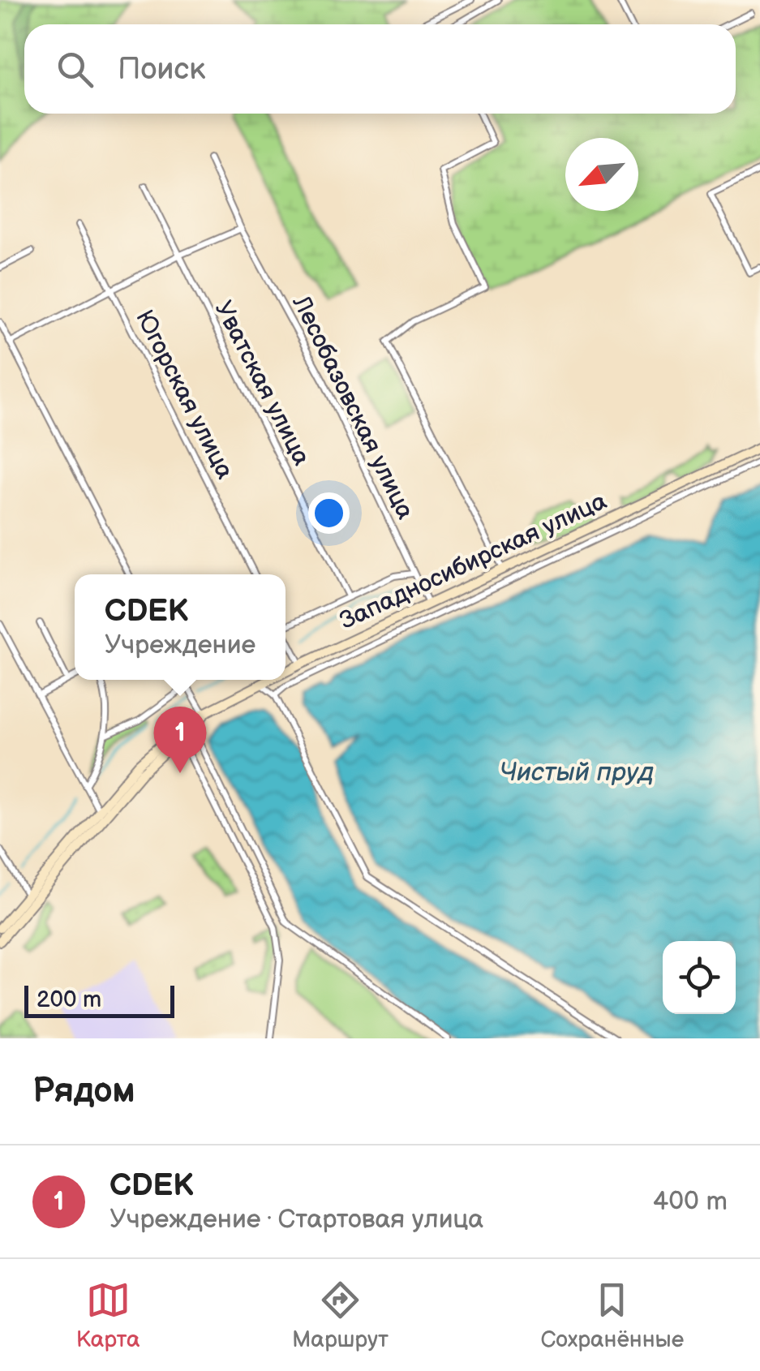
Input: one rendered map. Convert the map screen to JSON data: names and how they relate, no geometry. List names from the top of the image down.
{
  "streets": {
    "main road": ["Западносибирская улица"],
    "street": ["Уватская улица", "Югорская улица", "Лесобазовская улица"]
  },
  "crossings": [
    ["Лесобазовская улица", "Западносибирская улица"]
  ],
  "water": ["Чистый пруд"],
  "scale_bar": "200 m",
  "north": "bottom left",
  "page": {
    "search": "Поиск",
    "popup": ["CDEK", "Учреждение"],
    "pins": "1",
    "scale": "200 m",
    "heading": "Рядом",
    "list": [
      {
        "mark": "1",
        "name": "CDEK",
        "note": "Учреждение · Стартовая улица",
        "value": "400 m"
      }
    ],
    "nav": ["Карта", "Маршрут", "Сохранённые"]
  }
}
